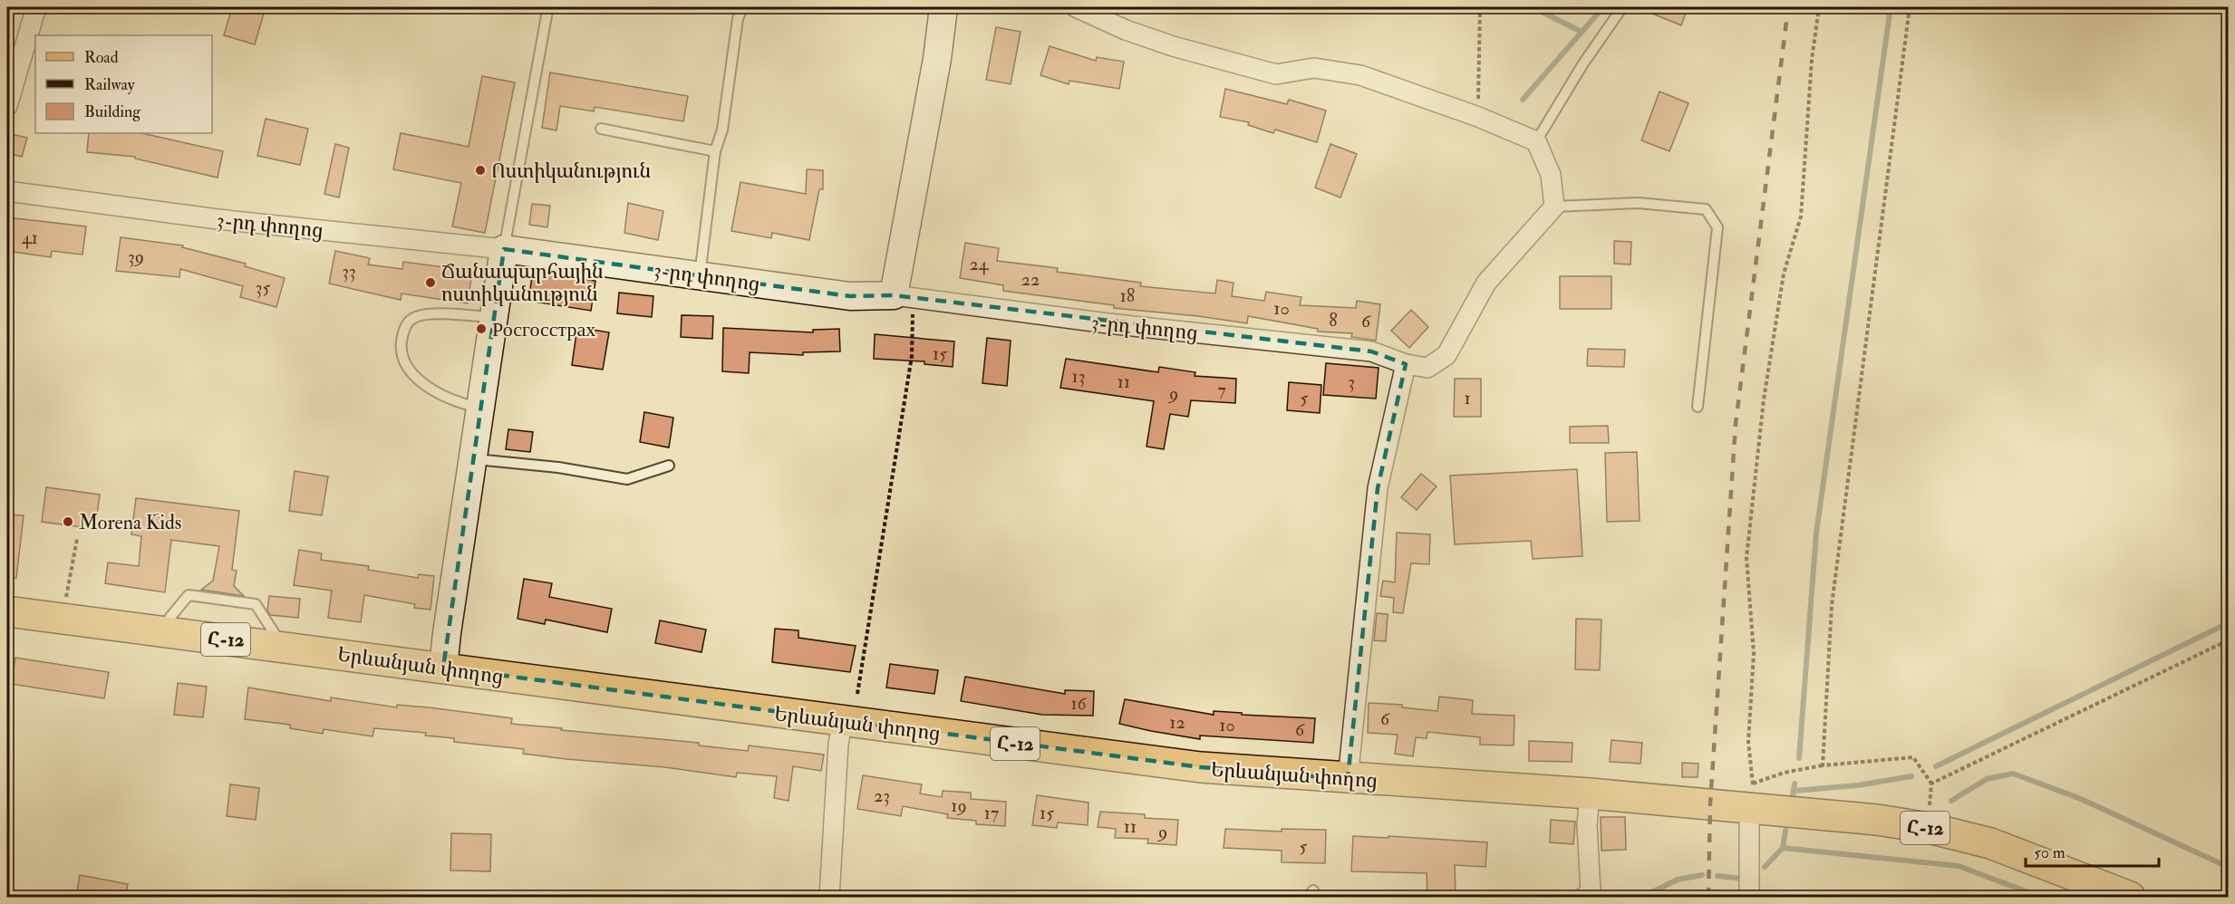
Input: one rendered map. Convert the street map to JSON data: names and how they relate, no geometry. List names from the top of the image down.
{
  "streets": {
    "main road": ["Հ-12", "Երևանյան փողոց"],
    "street": ["3-րդ փողոց"]
  },
  "crossings": [
    ["Հ-12", "Երևանյան փողոց"]
  ],
  "places": [
    "Ոստիկանություն",
    "Ճանապարհային ոստիկանություն",
    "Росгосстрах",
    "Morena Kids"
  ],
  "house_numbers": [
    "41",
    "39",
    "24",
    "33",
    "22",
    "35",
    "18",
    "10",
    "8",
    "6",
    "15",
    "13",
    "11",
    "3",
    "7",
    "9",
    "5",
    "1",
    "16",
    "6",
    "12",
    "10",
    "6",
    "23",
    "19",
    "17",
    "15",
    "11",
    "9",
    "5"
  ],
  "legend": ["Road", "Railway", "Building"],
  "scale_bar": "50 m"
}
